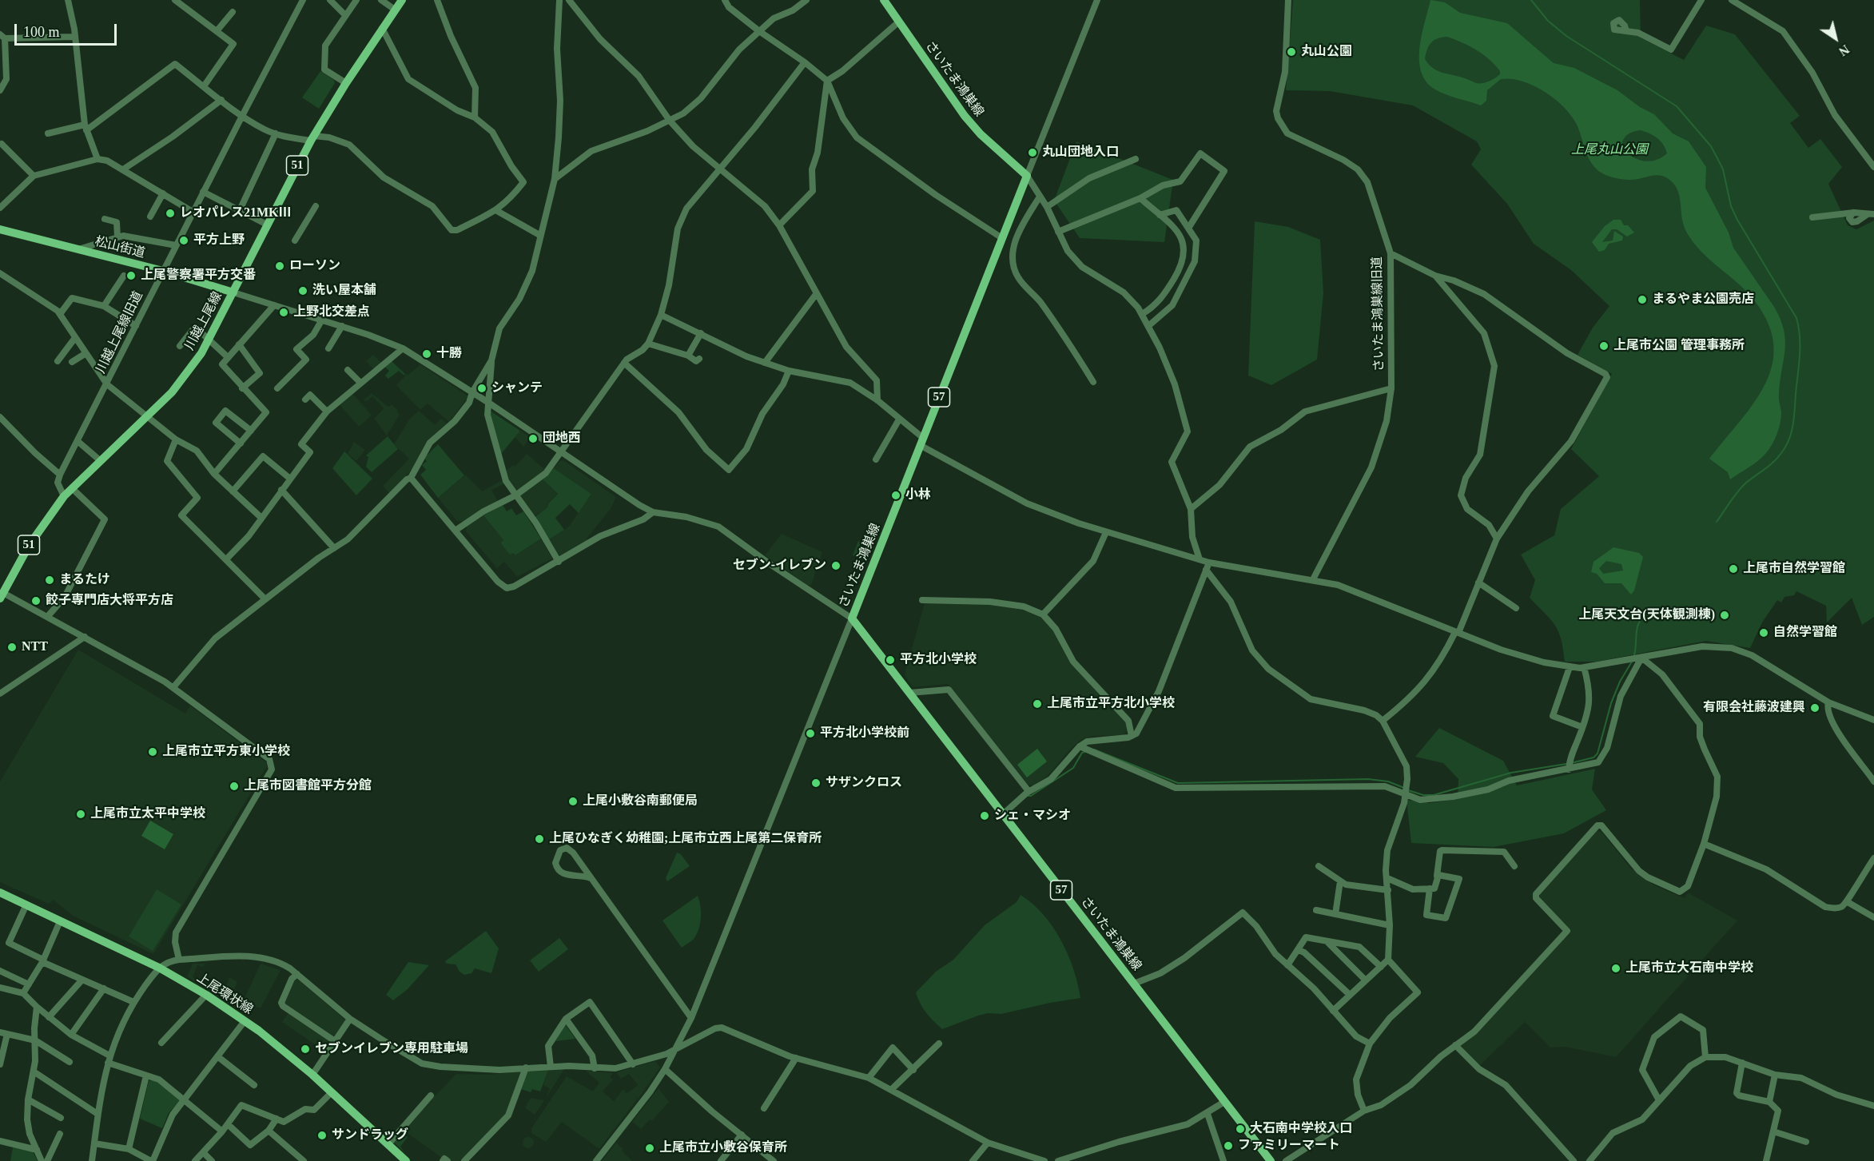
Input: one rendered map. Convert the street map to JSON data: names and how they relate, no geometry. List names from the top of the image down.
{
  "streets": {
    "main road": [
      "さいたま鴻巣線",
      "51",
      "松山街道",
      "川越上尾線",
      "57",
      "上尾環状線"
    ],
    "street": ["さいたま鴻巣線旧道", "川越上尾線旧道"]
  },
  "crossings": [
    ["松山街道", "川越上尾線"],
    ["松山街道", "川越上尾線旧道"]
  ],
  "parks": ["上尾丸山公園"],
  "places": [
    "丸山公園",
    "丸山団地入口",
    "レオパレス21MKⅢ",
    "平方上野",
    "ローソン",
    "上尾警察署平方交番",
    "洗い屋本舗",
    "まるやま公園売店",
    "上野北交差点",
    "上尾市公園 管理事務所",
    "十勝",
    "シャンテ",
    "団地西",
    "小林",
    "セブン-イレブン",
    "上尾市自然学習館",
    "まるたけ",
    "餃子専門店大将平方店",
    "上尾天文台(天体観測棟)",
    "自然学習館",
    "NTT",
    "平方北小学校",
    "上尾市立平方北小学校",
    "有限会社藤波建興",
    "平方北小学校前",
    "上尾市立平方東小学校",
    "サザンクロス",
    "上尾市図書館平方分館",
    "上尾小敷谷南郵便局",
    "上尾市立太平中学校",
    "シェ・マシオ",
    "上尾ひなぎく幼稚園;上尾市立西上尾第二保育所",
    "上尾市立大石南中学校",
    "セブンイレブン専用駐車場",
    "大石南中学校入口",
    "サンドラッグ",
    "ファミリーマート",
    "上尾市立小敷谷保育所"
  ],
  "scale_bar": "100 m",
  "north": "bottom right"
}
